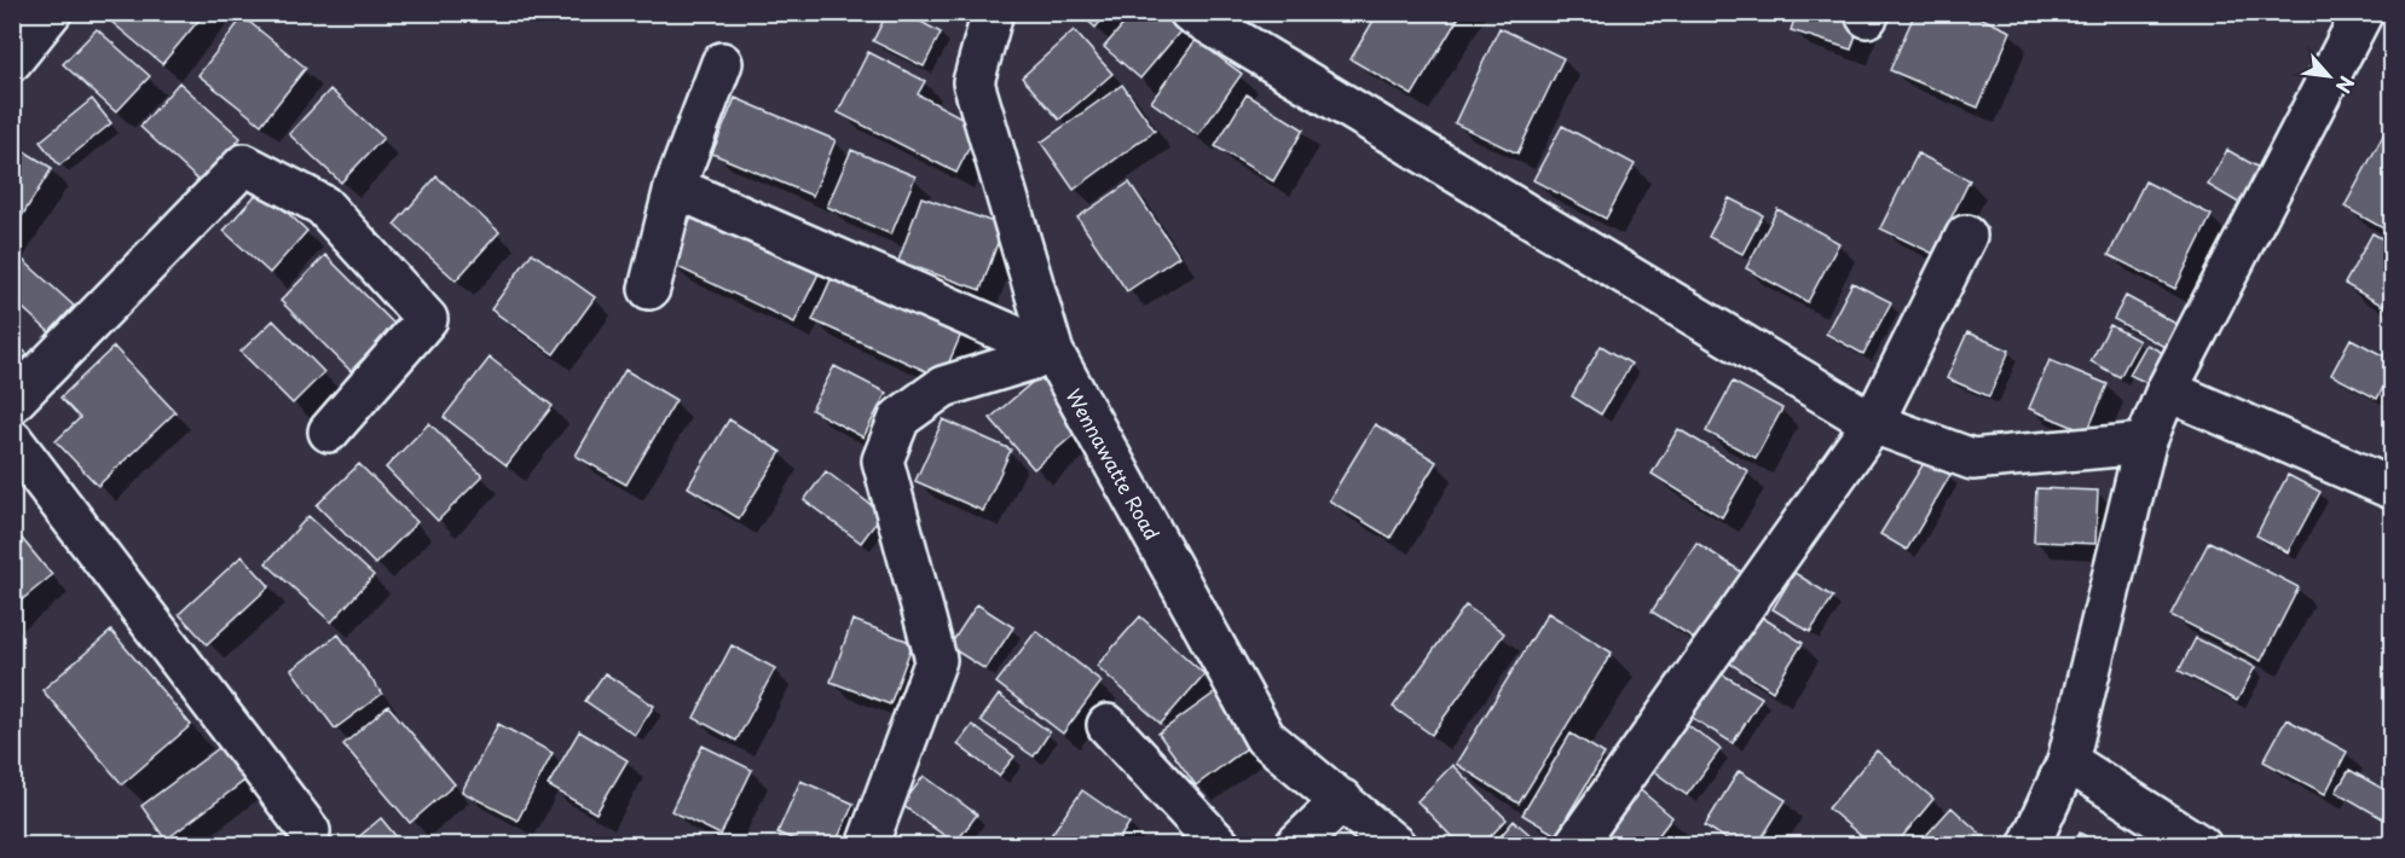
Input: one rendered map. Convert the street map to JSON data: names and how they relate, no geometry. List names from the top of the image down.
{
  "streets": {
    "street": ["Wennawatte Road"]
  },
  "north": "bottom right"
}
